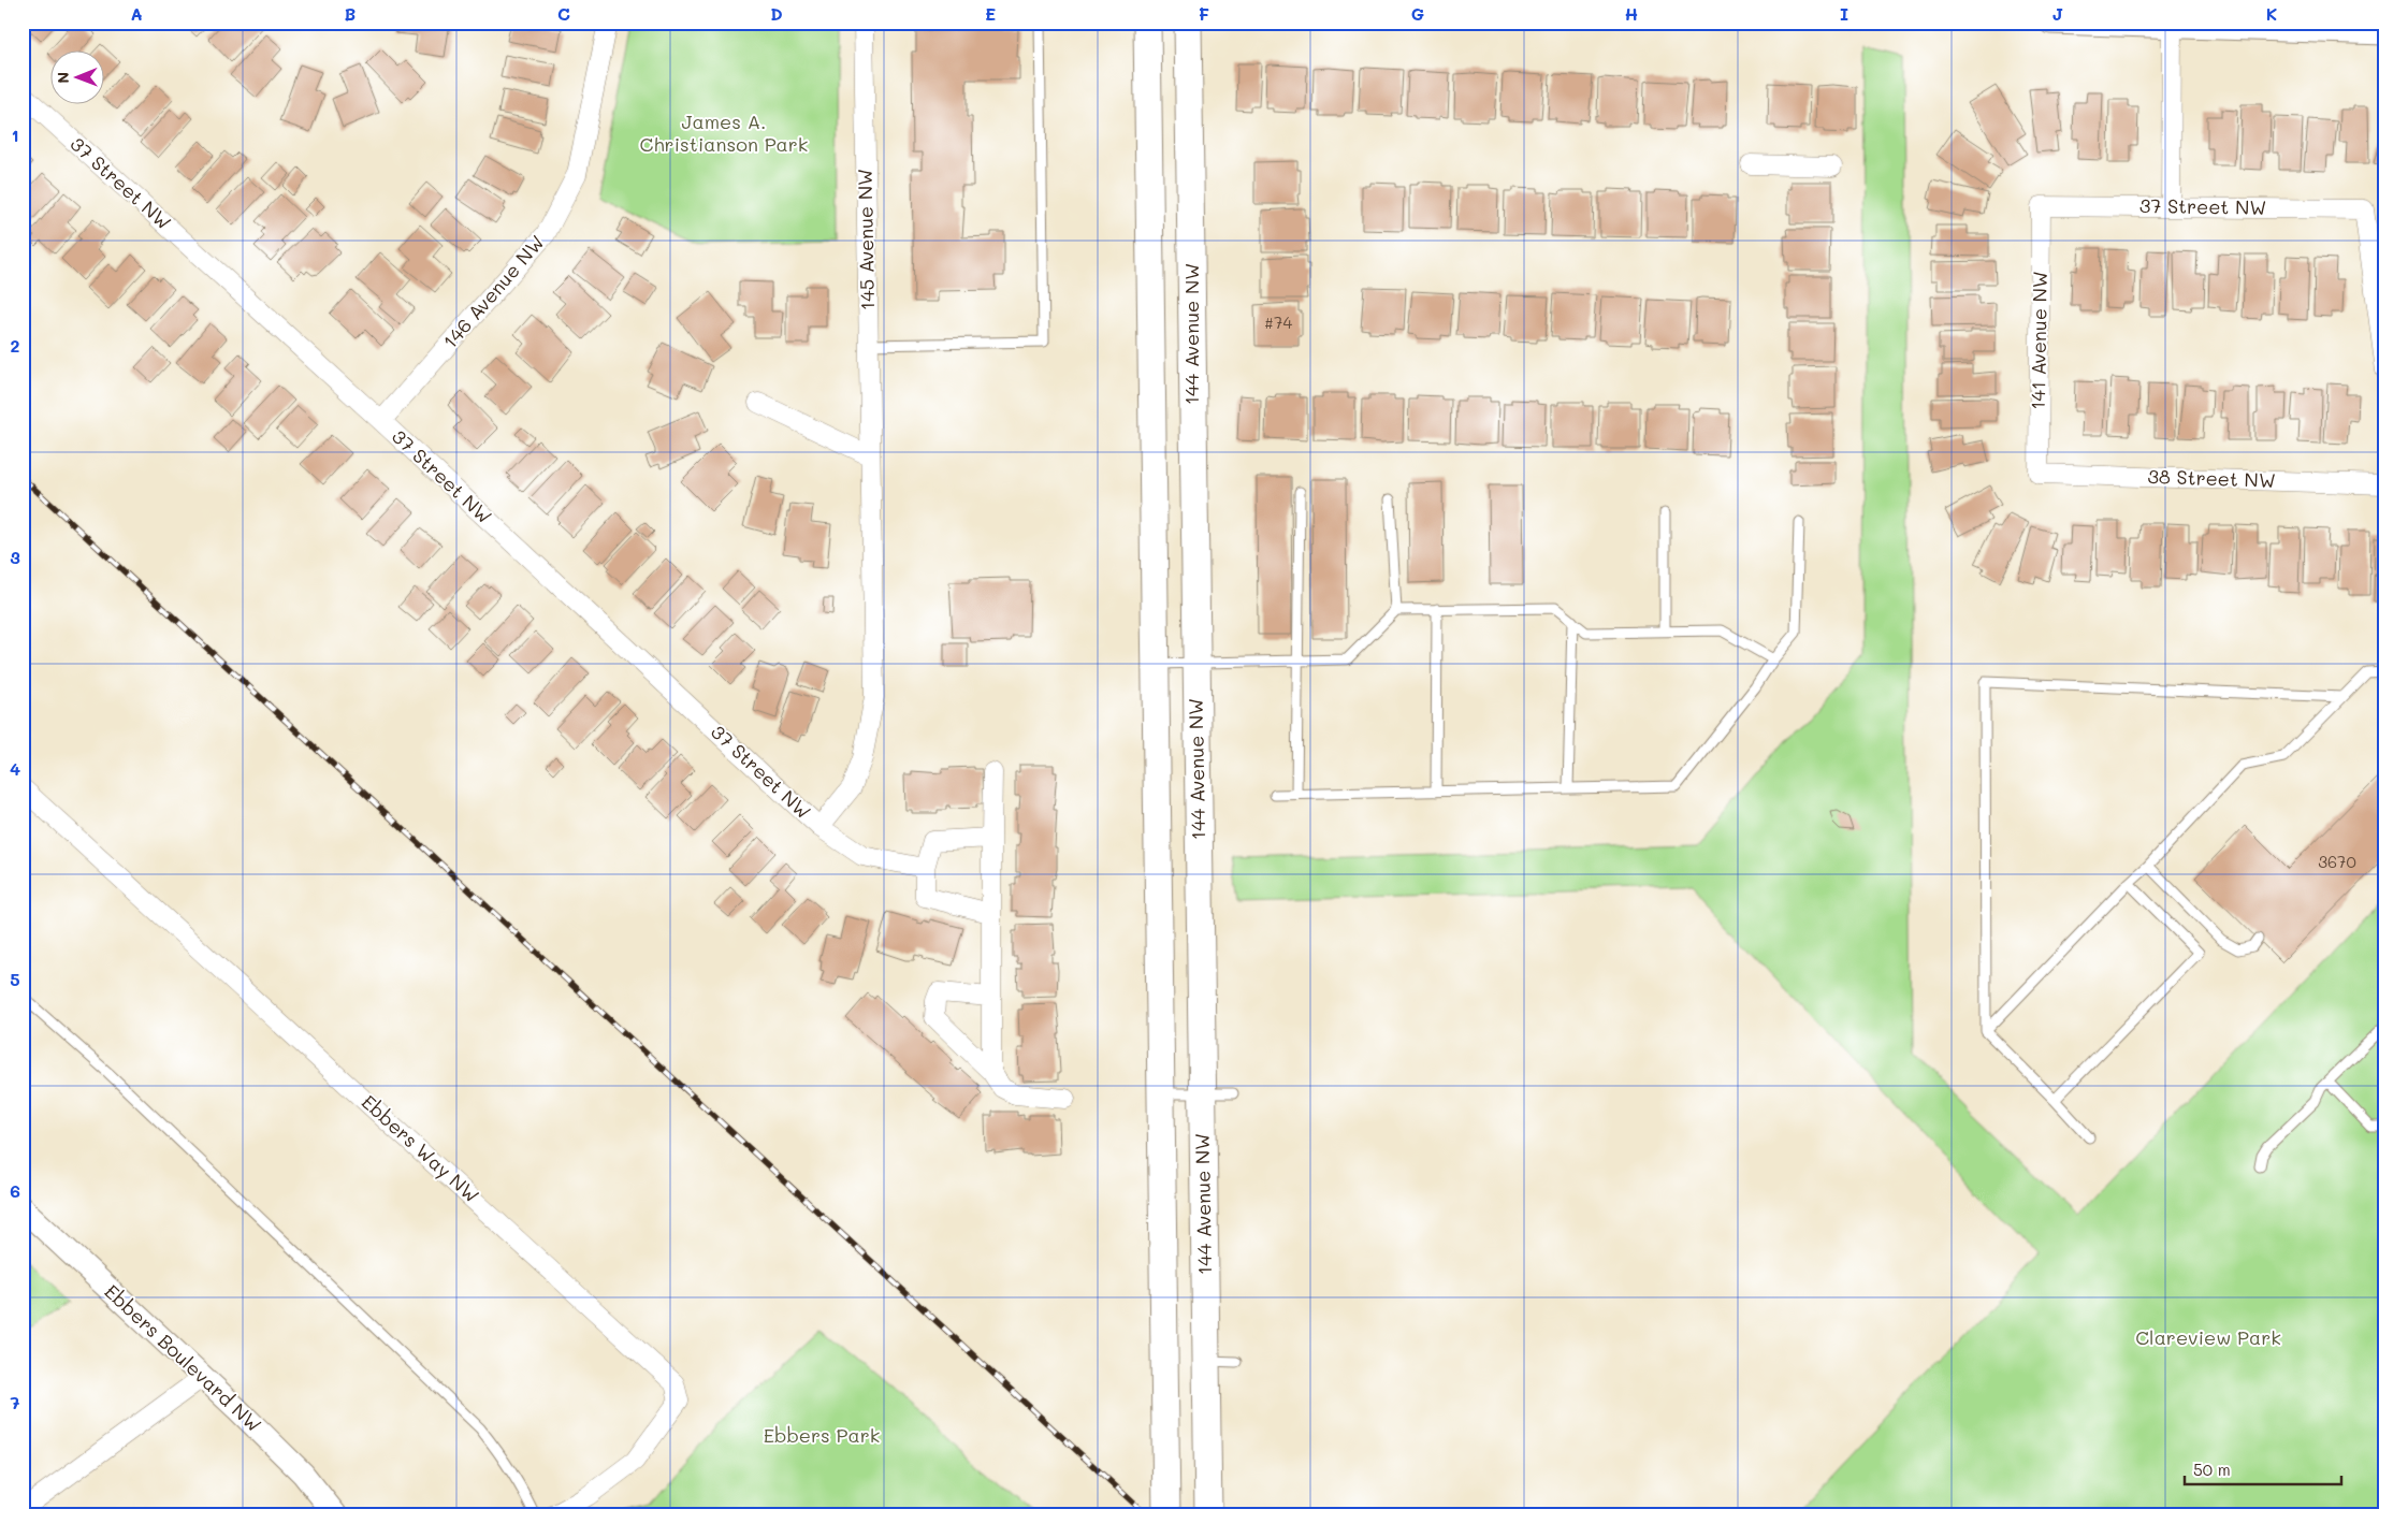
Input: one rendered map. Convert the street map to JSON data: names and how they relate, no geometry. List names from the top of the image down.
{
  "streets": {
    "main road": ["144 Avenue NW"],
    "street": [
      "37 Street NW",
      "145 Avenue NW",
      "146 Avenue NW",
      "141 Avenue NW",
      "38 Street NW",
      "Ebbers Way NW",
      "Ebbers Boulevard NW"
    ]
  },
  "crossings": [
    ["37 Street NW", "145 Avenue NW"],
    ["37 Street NW", "146 Avenue NW"],
    ["37 Street NW", "141 Avenue NW"],
    ["141 Avenue NW", "38 Street NW"]
  ],
  "parks": ["James A. Christianson Park", "Clareview Park", "Ebbers Park"],
  "house_numbers": ["#74", "3670"],
  "scale_bar": "50 m",
  "north": "left",
  "grid": {
    "columns": [
      "A",
      "B",
      "C",
      "D",
      "E",
      "F",
      "G",
      "H",
      "I",
      "J",
      "K"
    ],
    "rows": [
      "1",
      "2",
      "3",
      "4",
      "5",
      "6",
      "7"
    ]
  }
}
